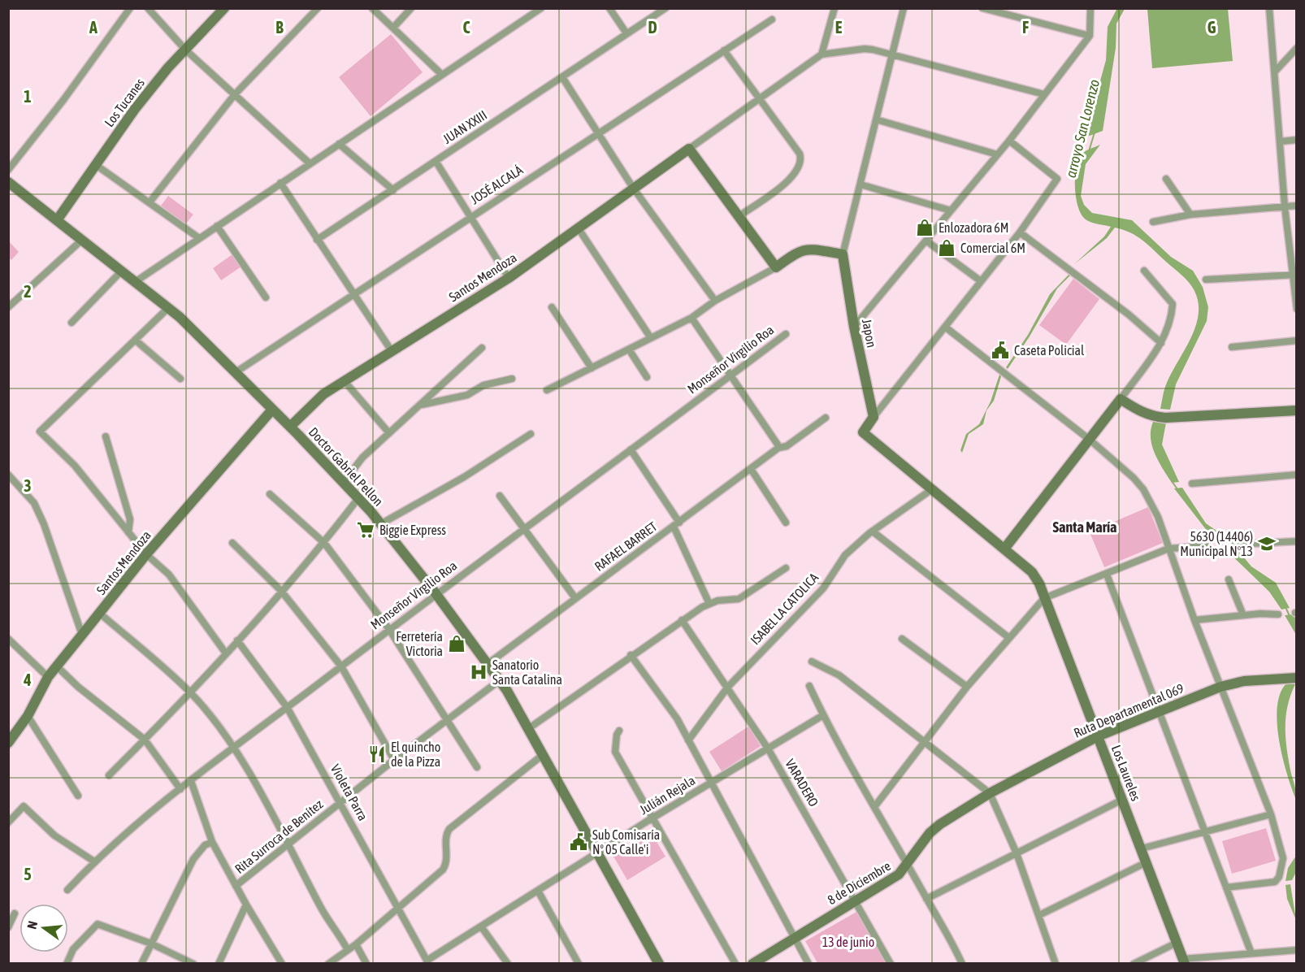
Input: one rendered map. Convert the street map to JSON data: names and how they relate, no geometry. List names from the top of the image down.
{
  "streets": {
    "street": [
      "Los Tucanes",
      "JUAN XXIII",
      "JOSÉ ALCALÁ",
      "Santos Mendoza",
      "Japon",
      "Monseñor Virgilio Roa",
      "Doctor Gabriel Pellon",
      "RAFAEL BARRET",
      "ISABEL LA CATOLICA",
      "Ruta Departamental 069",
      "Los Laureles",
      "VARADERO",
      "Violeta Parra",
      "Julián Rejala",
      "Rita Surroca de Benítez",
      "8 de Diciembre"
    ]
  },
  "crossings": [
    ["Los Tucanes", "Doctor Gabriel Pellon"],
    ["JOSÉ ALCALÁ", "Doctor Gabriel Pellon"],
    ["Santos Mendoza", "Doctor Gabriel Pellon"],
    ["Japon", "Los Laureles"],
    ["Monseñor Virgilio Roa", "Doctor Gabriel Pellon"],
    ["Monseñor Virgilio Roa", "Violeta Parra"],
    ["Doctor Gabriel Pellon", "RAFAEL BARRET"],
    ["Doctor Gabriel Pellon", "Julián Rejala"],
    ["Doctor Gabriel Pellon", "Rita Surroca de Benítez"],
    ["ISABEL LA CATOLICA", "Los Laureles"],
    ["ISABEL LA CATOLICA", "VARADERO"],
    ["Ruta Departamental 069", "Los Laureles"],
    ["Ruta Departamental 069", "8 de Diciembre"],
    ["VARADERO", "Julián Rejala"],
    ["VARADERO", "8 de Diciembre"],
    ["Violeta Parra", "Julián Rejala"],
    ["Violeta Parra", "Rita Surroca de Benítez"]
  ],
  "districts": ["Santa María"],
  "water": ["arroyo San Lorenzo"],
  "parks": ["13 de junio"],
  "places": {
    "shop": ["Enlozadora 6M", "Comercial 6M", "Ferretería Victoria"],
    "public building": ["Caseta Policial", "Sub Comisaría N° 05 Calle'i"],
    "supermarket": ["Biggie Express"],
    "school or university": ["5630 (14406) Municipal Nº13"],
    "hospital": ["Sanatorio Santa Catalina"],
    "restaurant": ["El quincho de la Pizza"]
  },
  "north": "left",
  "grid": {
    "columns": [
      "A",
      "B",
      "C",
      "D",
      "E",
      "F",
      "G"
    ],
    "rows": [
      "1",
      "2",
      "3",
      "4",
      "5"
    ]
  }
}
